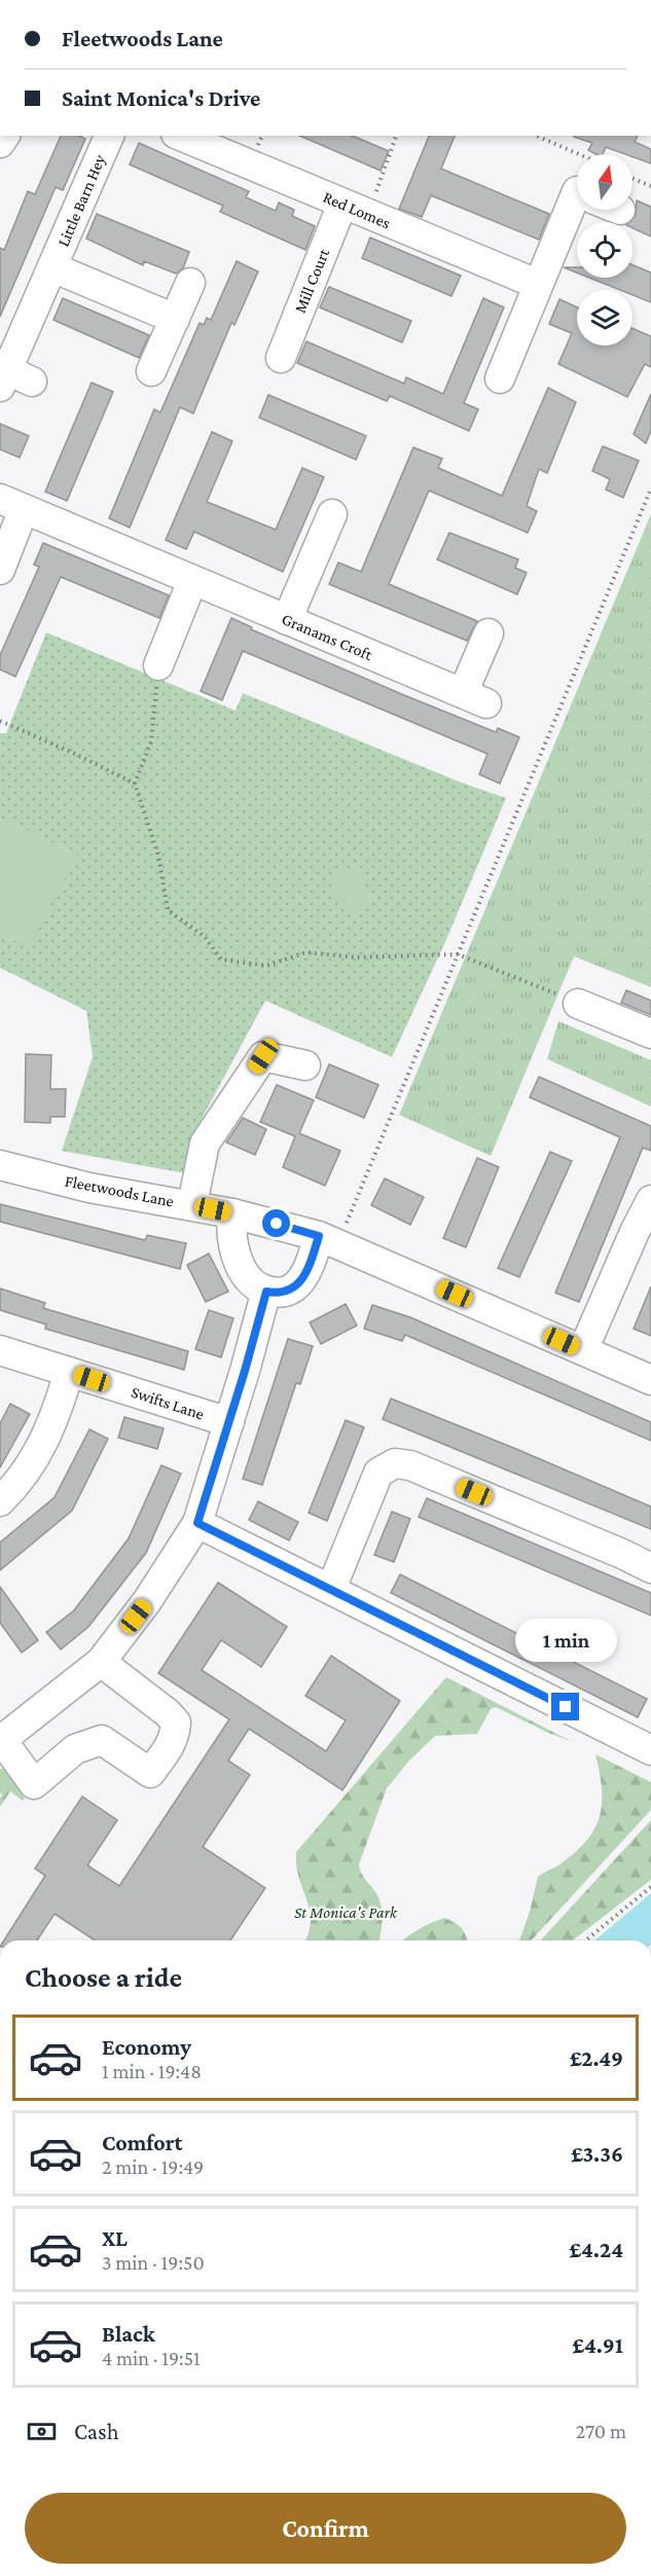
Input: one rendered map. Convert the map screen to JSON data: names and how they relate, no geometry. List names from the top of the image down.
{
  "streets": {
    "street": [
      "Little Barn Hey",
      "Red Lomes",
      "Mill Court",
      "Granams Croft",
      "Fleetwoods Lane",
      "Swifts Lane"
    ]
  },
  "crossings": [
    ["Red Lomes", "Mill Court"]
  ],
  "parks": ["St Monica's Park"],
  "north": "top",
  "page": {
    "banner": ["Fleetwoods Lane", "Saint Monica's Drive"],
    "bubble": "1 min",
    "heading": "Choose a ride",
    "list": [
      {
        "name": "Economy",
        "note": "1 min · 19:48",
        "value": "£2.49"
      },
      {
        "name": "Comfort",
        "note": "2 min · 19:49",
        "value": "£3.36"
      },
      {
        "name": "XL",
        "note": "3 min · 19:50",
        "value": "£4.24"
      },
      {
        "name": "Black",
        "note": "4 min · 19:51",
        "value": "£4.91"
      }
    ],
    "pay": ["Cash", "270 m"],
    "buttons": "Confirm"
  }
}
